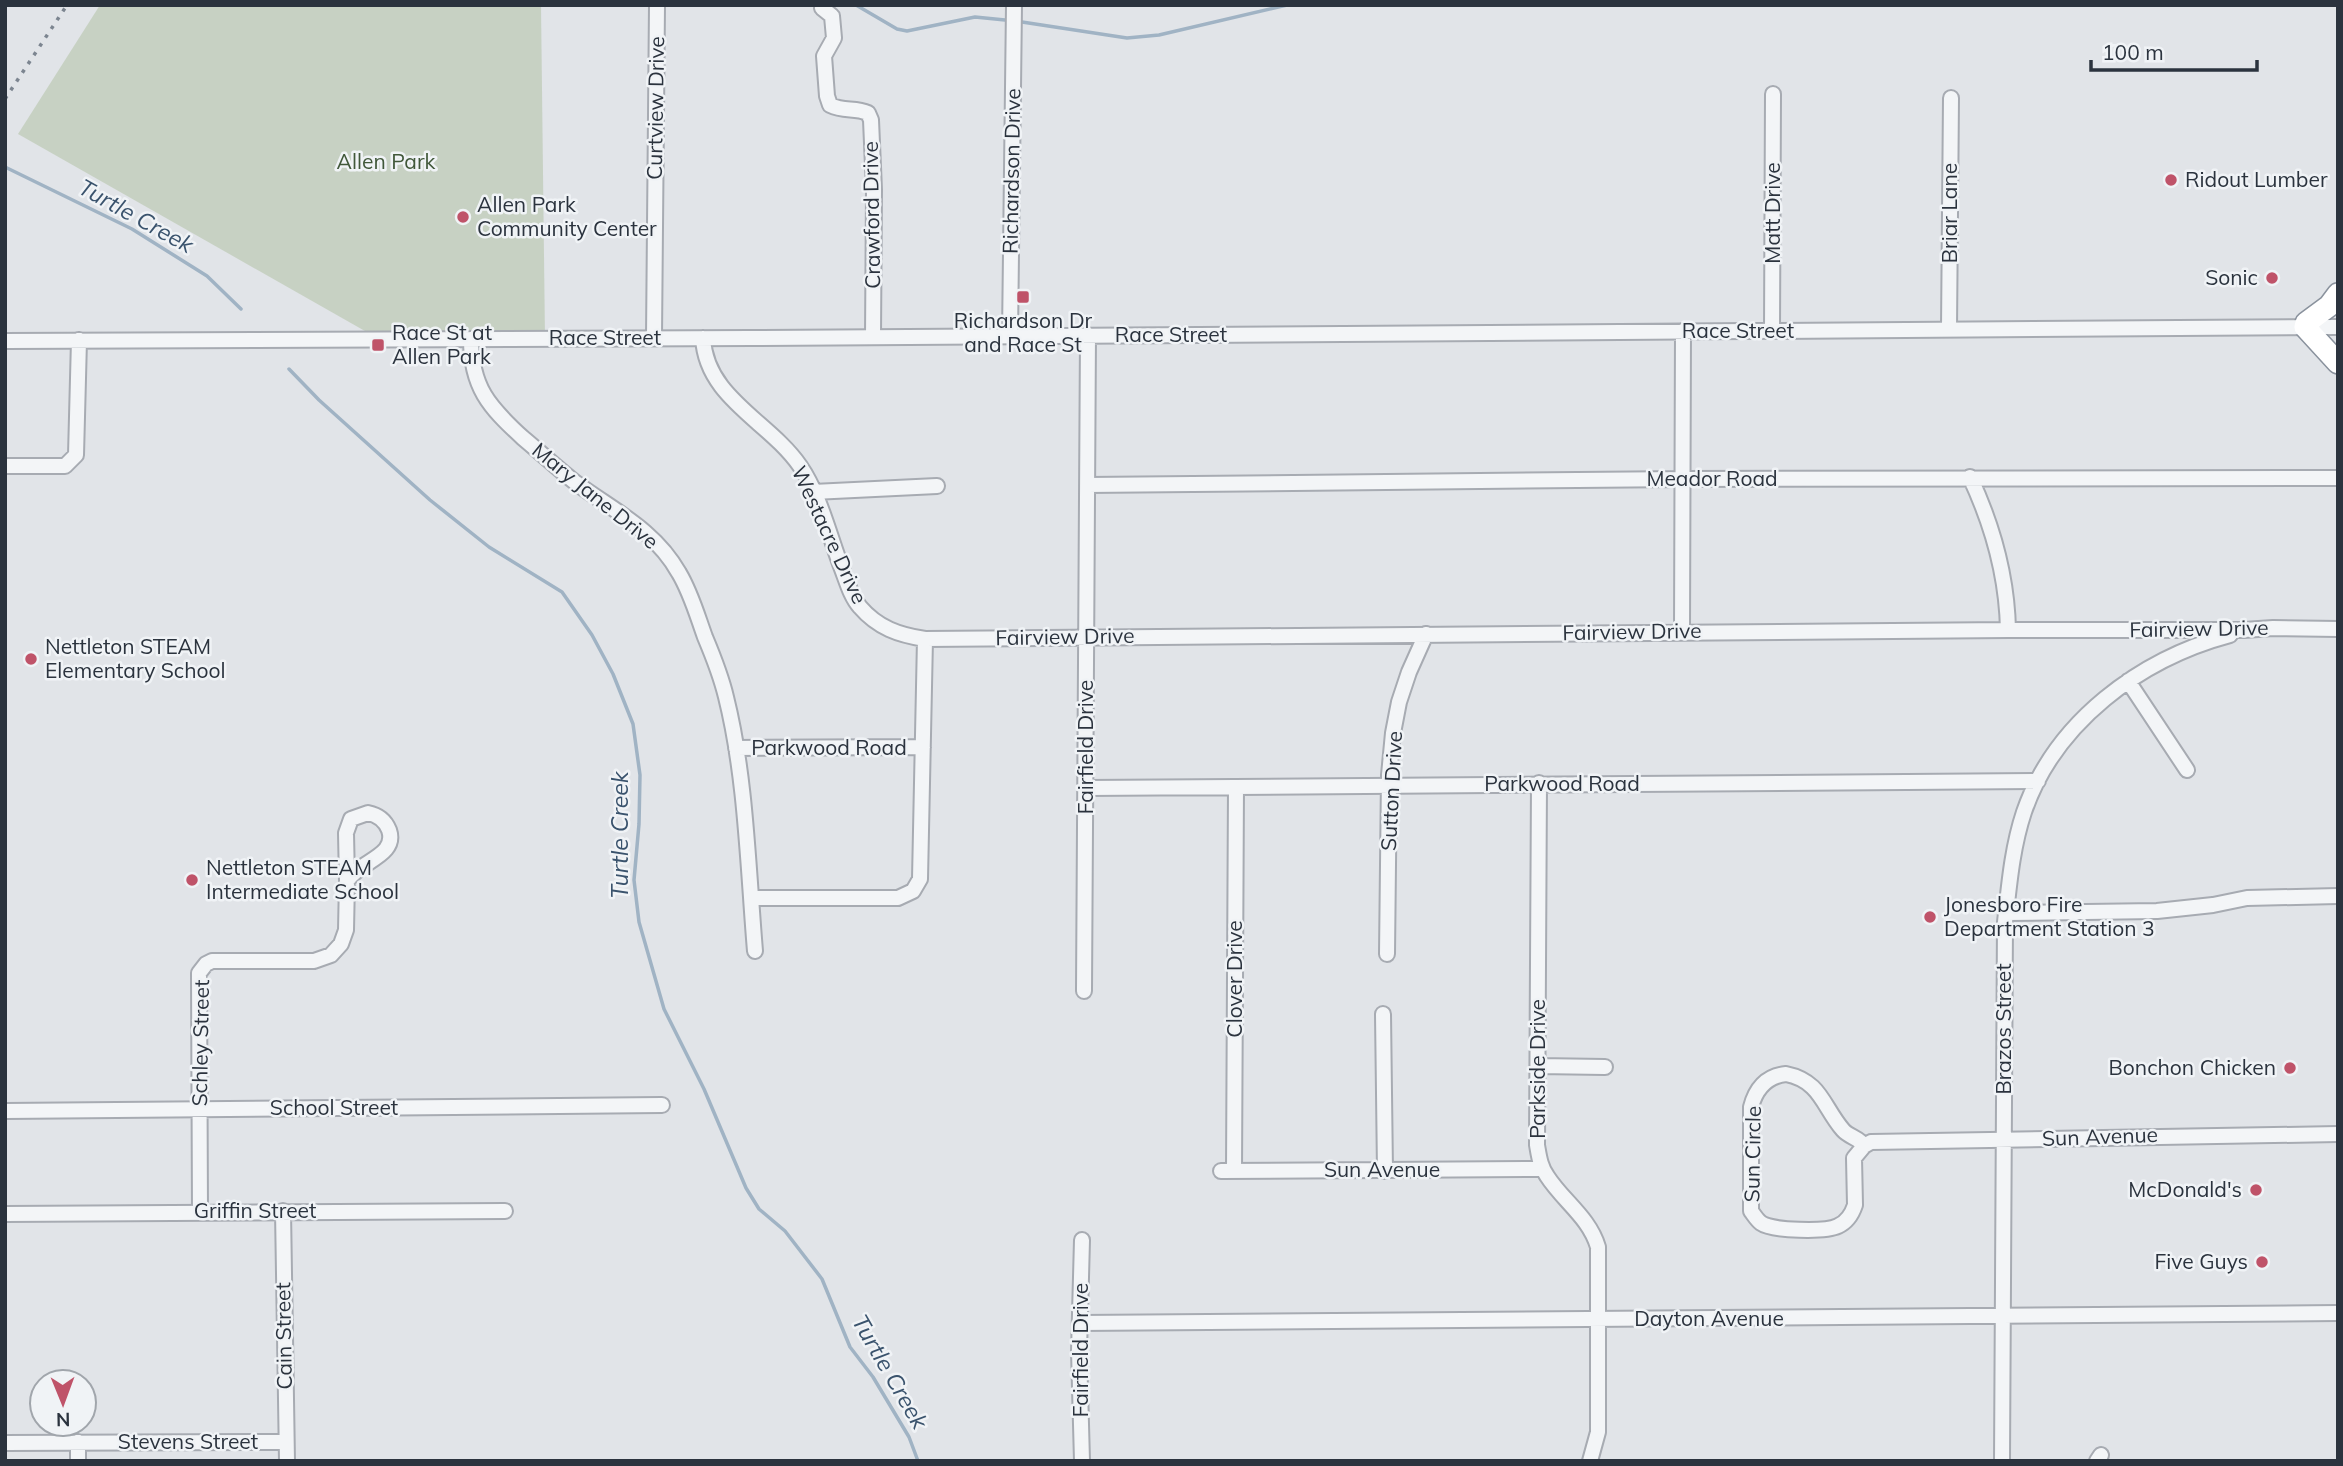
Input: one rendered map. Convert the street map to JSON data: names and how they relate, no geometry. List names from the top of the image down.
{
  "streets": {
    "street": [
      "Curtview Drive",
      "Richardson Drive",
      "Matt Drive",
      "Briar Lane",
      "Crawford Drive",
      "Race Street",
      "Meador Road",
      "Mary Jane Drive",
      "Westacre Drive",
      "Fairview Drive",
      "Fairfield Drive",
      "Parkwood Road",
      "Sutton Drive",
      "Clover Drive",
      "Brazos Street",
      "Schley Street",
      "Parkside Drive",
      "School Street",
      "Sun Avenue",
      "Sun Circle",
      "Griffin Street",
      "Dayton Avenue",
      "Cain Street",
      "Stevens Street"
    ]
  },
  "crossings": [
    ["Curtview Drive", "Race Street"],
    ["Richardson Drive", "Race Street"],
    ["Matt Drive", "Race Street"],
    ["Briar Lane", "Race Street"],
    ["Crawford Drive", "Race Street"],
    ["Race Street", "Mary Jane Drive"],
    ["Race Street", "Westacre Drive"],
    ["Race Street", "Fairfield Drive"],
    ["Meador Road", "Fairfield Drive"],
    ["Mary Jane Drive", "Parkwood Road"],
    ["Westacre Drive", "Fairview Drive"],
    ["Fairview Drive", "Fairfield Drive"],
    ["Fairview Drive", "Sutton Drive"],
    ["Fairview Drive", "Brazos Street"],
    ["Fairfield Drive", "Parkwood Road"],
    ["Fairfield Drive", "Dayton Avenue"],
    ["Parkwood Road", "Sutton Drive"],
    ["Parkwood Road", "Clover Drive"],
    ["Parkwood Road", "Brazos Street"],
    ["Parkwood Road", "Parkside Drive"],
    ["Clover Drive", "Sun Avenue"],
    ["Brazos Street", "Sun Avenue"],
    ["Brazos Street", "Dayton Avenue"],
    ["Schley Street", "School Street"],
    ["Schley Street", "Griffin Street"],
    ["Parkside Drive", "Sun Avenue"],
    ["Parkside Drive", "Dayton Avenue"],
    ["Sun Avenue", "Sun Circle"],
    ["Griffin Street", "Cain Street"],
    ["Cain Street", "Stevens Street"]
  ],
  "water": ["Turtle Creek"],
  "parks": ["Allen Park"],
  "places": {
    "other": [
      "Ridout Lumber",
      "Allen Park Community Center",
      "Sonic",
      "Nettleton STEAM Elementary School",
      "Nettleton STEAM Intermediate School",
      "Jonesboro Fire Department Station 3",
      "Bonchon Chicken",
      "McDonald's",
      "Five Guys"
    ],
    "transit": ["Richardson Dr and Race St", "Race St at Allen Park"]
  },
  "scale_bar": "100 m",
  "north": "bottom"
}
